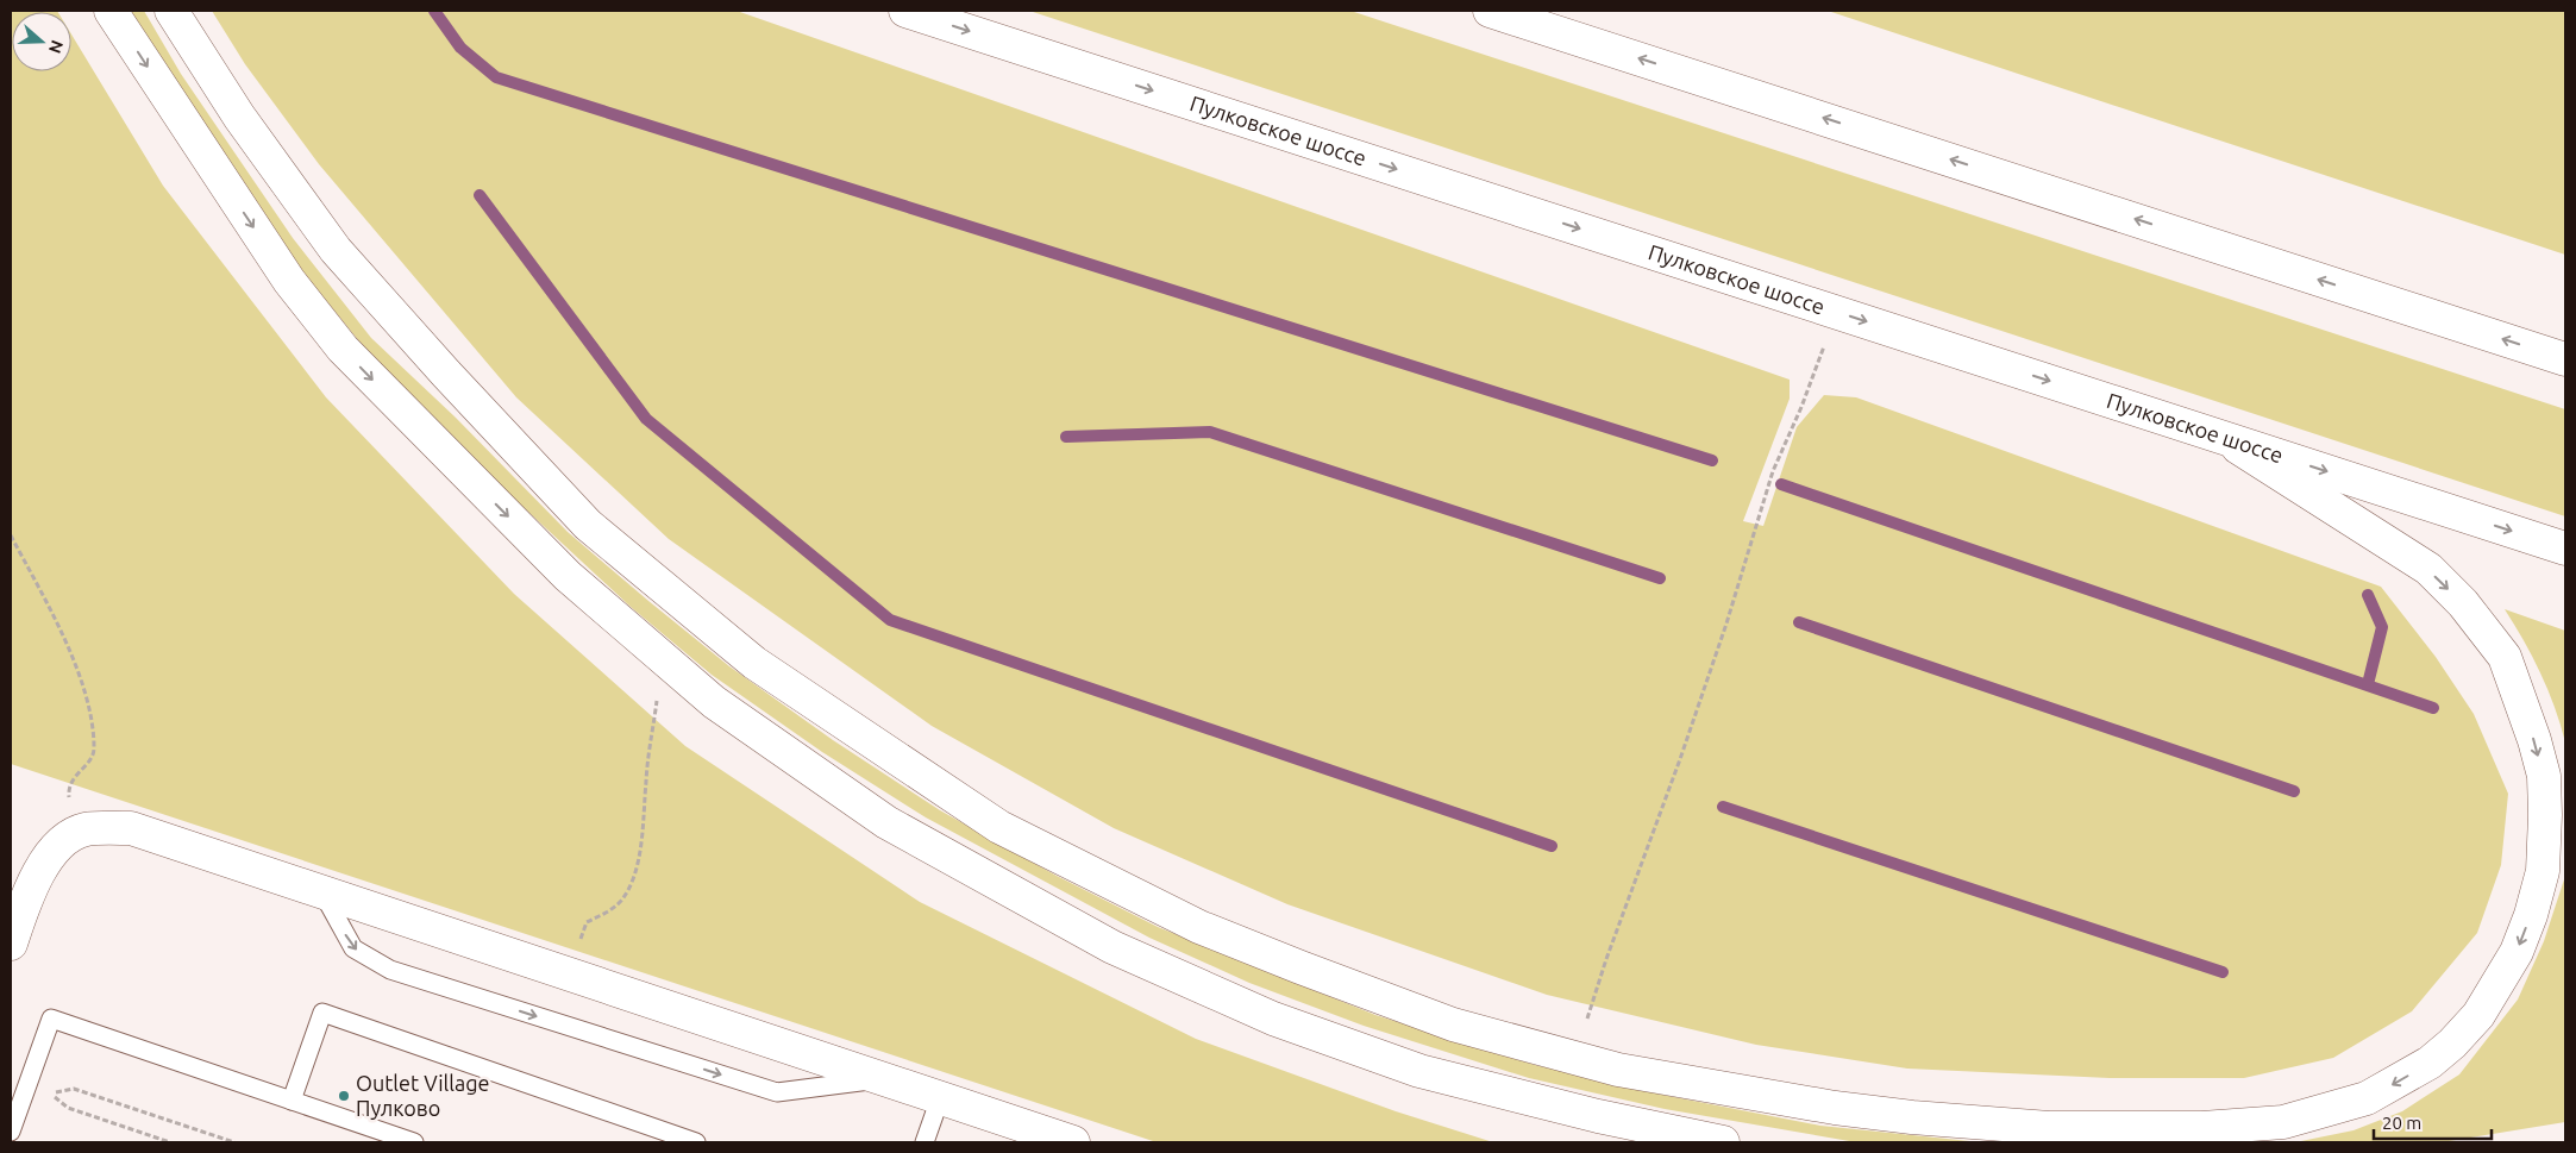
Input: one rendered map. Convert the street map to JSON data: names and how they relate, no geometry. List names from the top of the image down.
{
  "streets": {
    "main road": ["Пулковское шоссе"]
  },
  "places": ["Outlet Village Пулково"],
  "scale_bar": "20 m",
  "north": "right"
}
